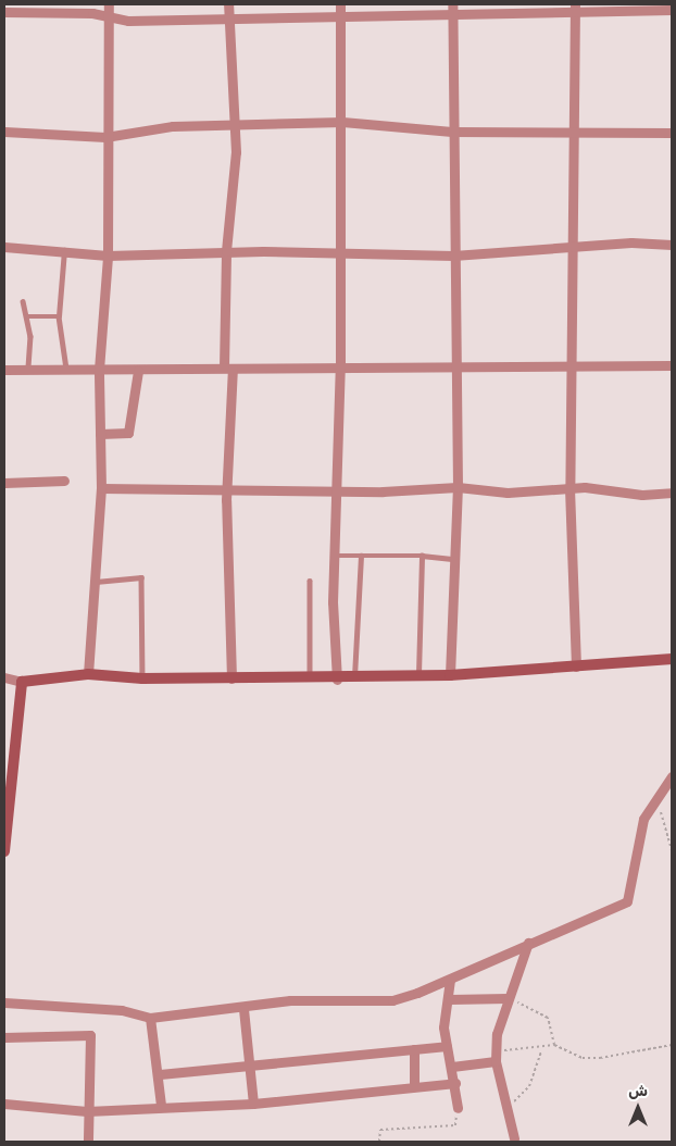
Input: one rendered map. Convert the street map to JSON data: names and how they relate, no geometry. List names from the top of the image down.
{
  "north": "top"
}
